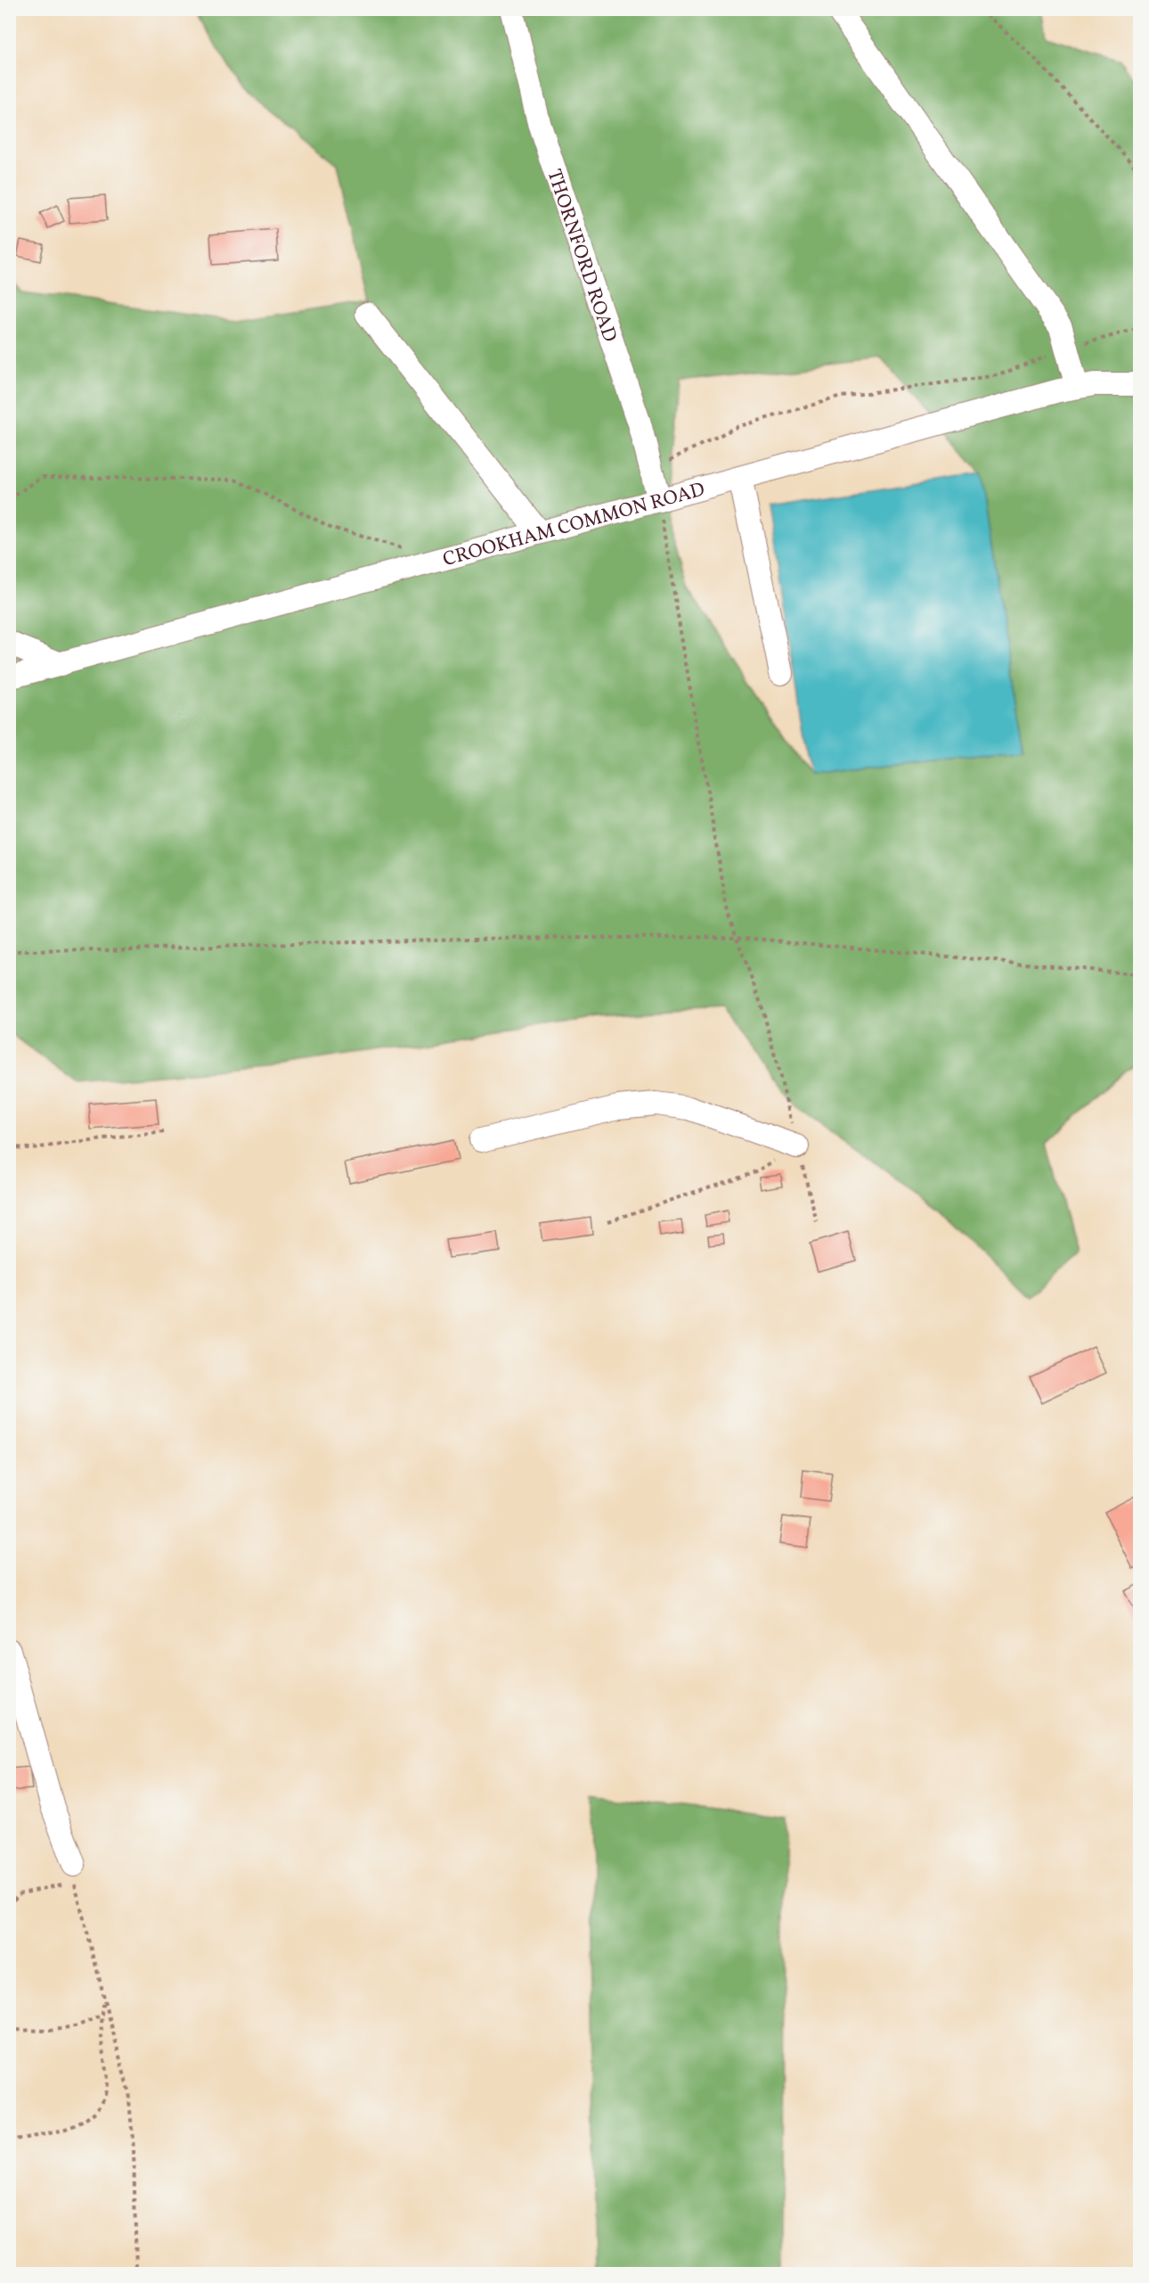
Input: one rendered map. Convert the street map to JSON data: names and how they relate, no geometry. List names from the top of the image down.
{
  "streets": {
    "street": ["THORNFORD ROAD", "CROOKHAM COMMON ROAD"]
  },
  "crossings": [
    ["THORNFORD ROAD", "CROOKHAM COMMON ROAD"]
  ]
}
